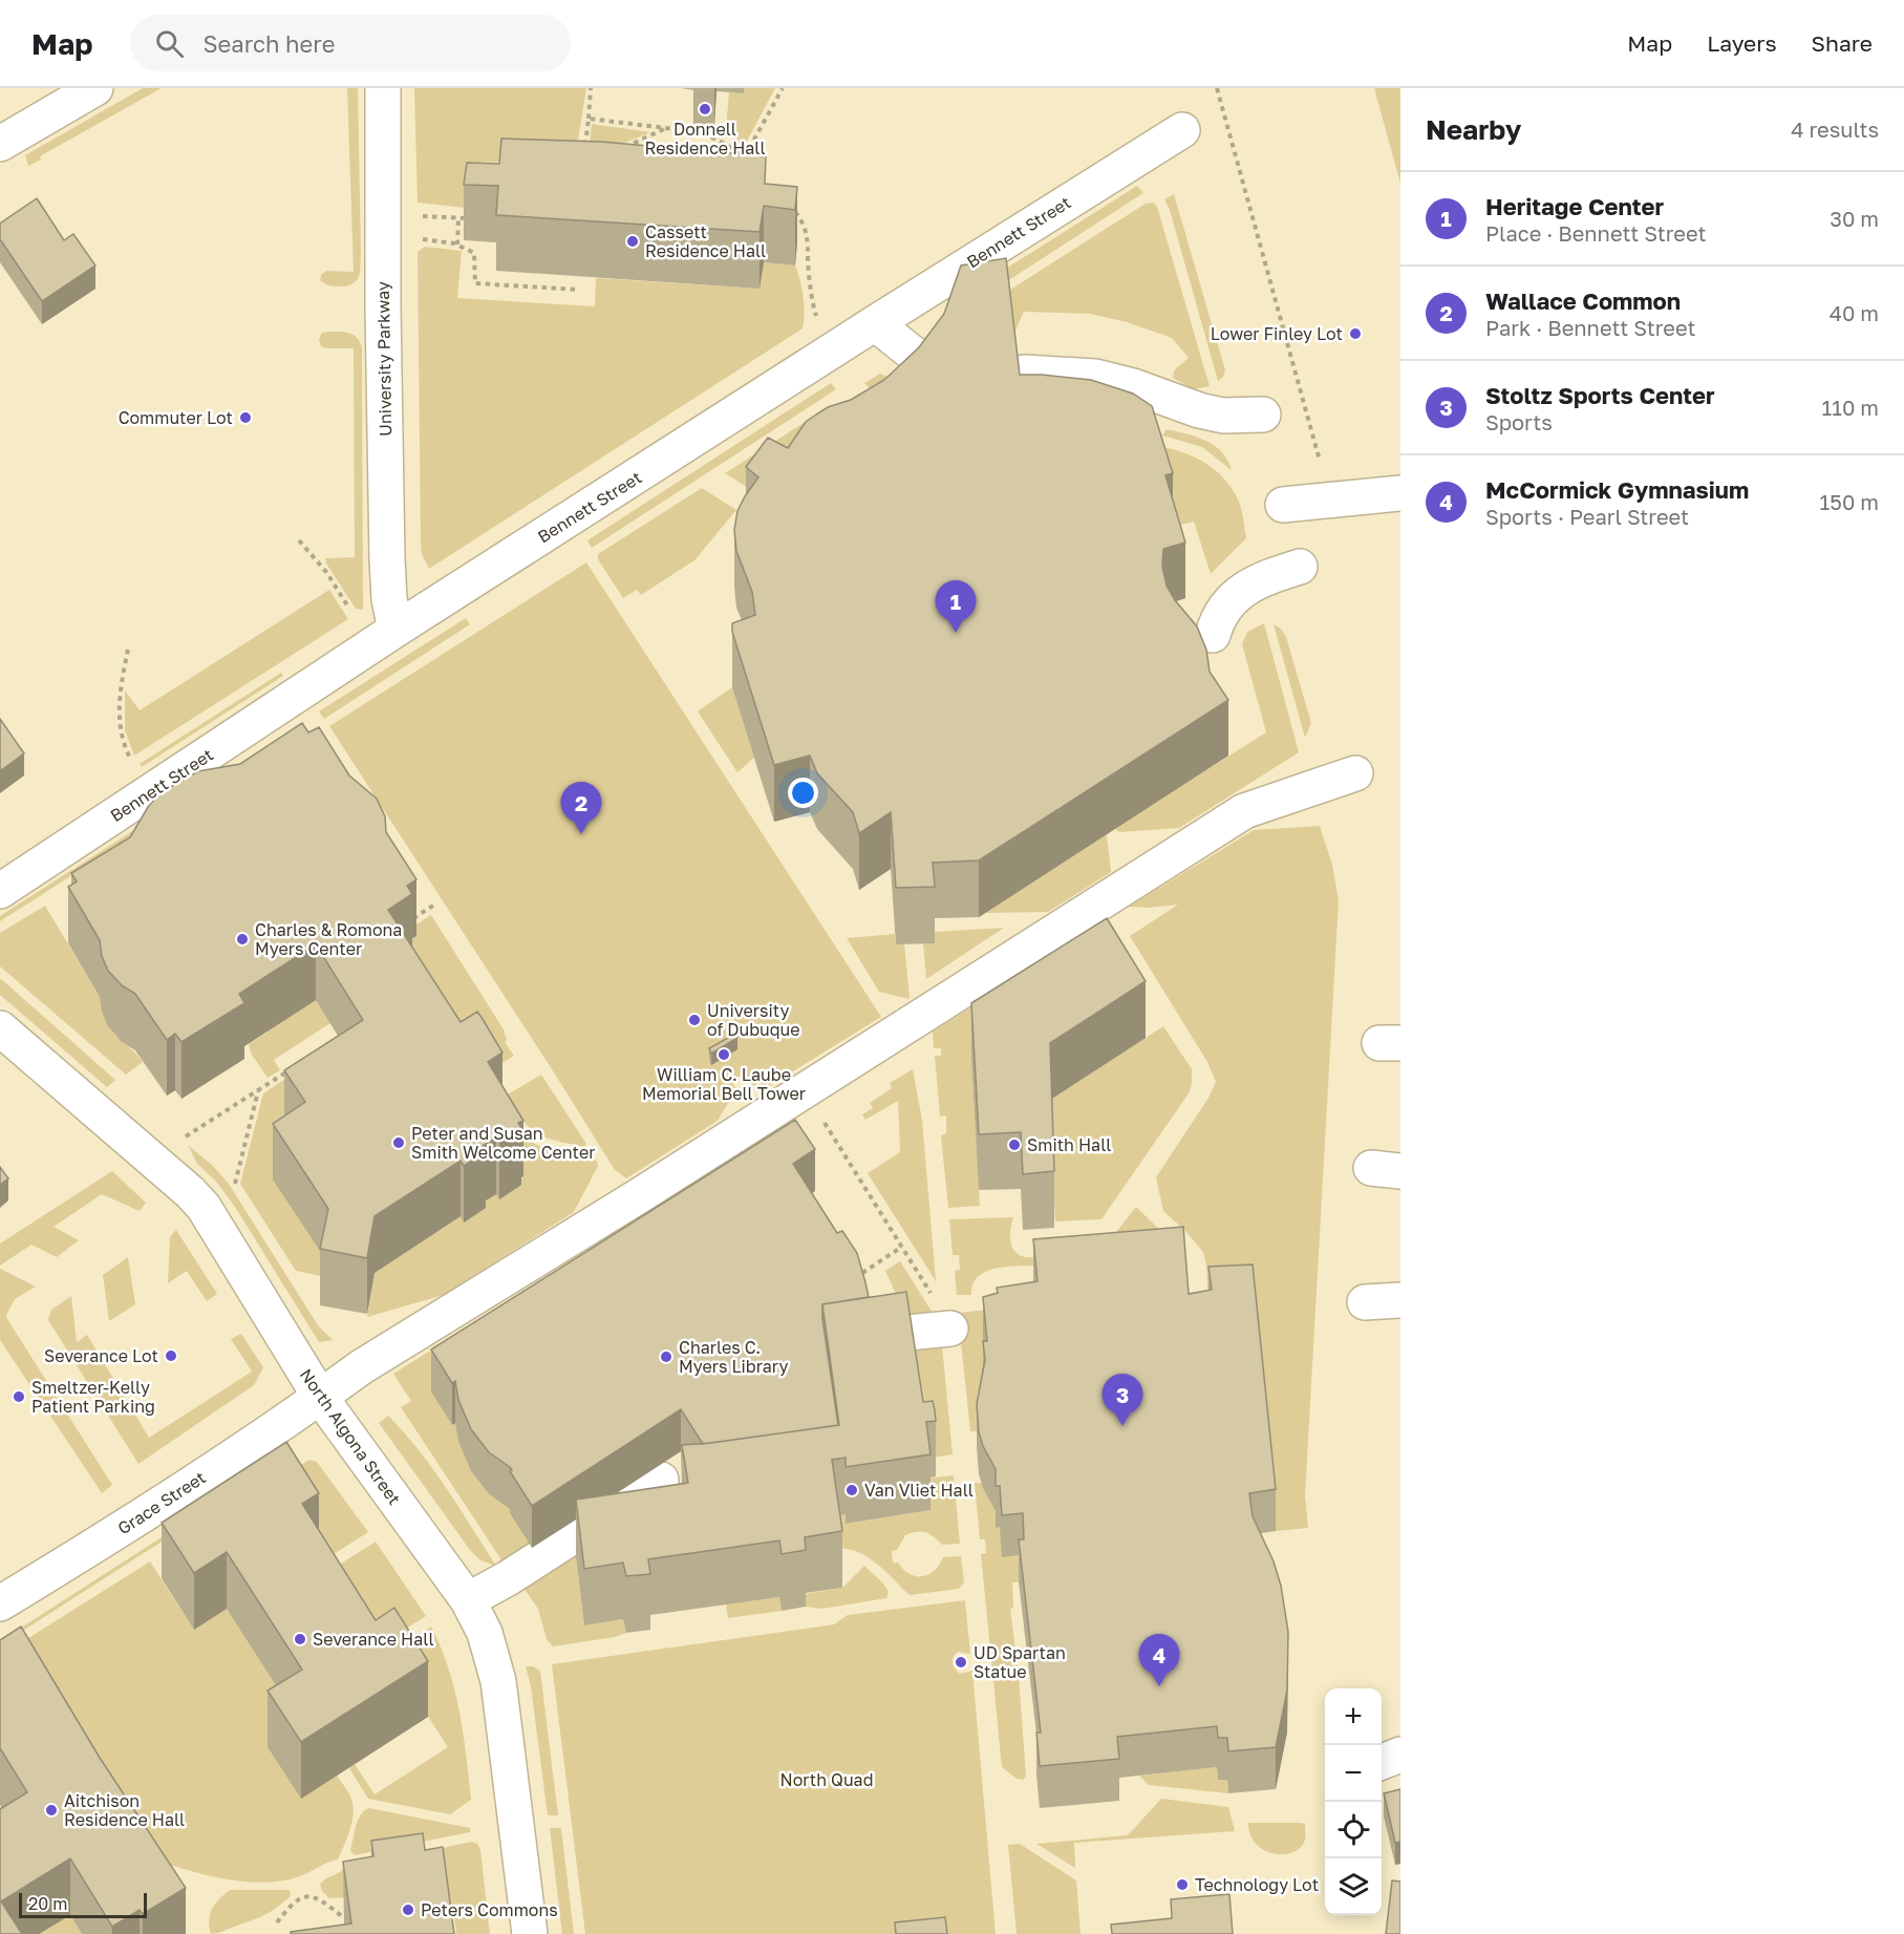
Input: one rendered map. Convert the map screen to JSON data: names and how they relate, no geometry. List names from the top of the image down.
{
  "streets": {
    "street": [
      "Bennett Street",
      "University Parkway",
      "North Algona Street",
      "Grace Street"
    ]
  },
  "crossings": [
    ["Bennett Street", "University Parkway"],
    ["North Algona Street", "Grace Street"]
  ],
  "parks": ["North Quad"],
  "places": [
    "Donnell Residence Hall",
    "Cassett Residence Hall",
    "Lower Finley Lot",
    "Commuter Lot",
    "Charles & Romona Myers Center",
    "University of Dubuque",
    "William C. Laube Memorial Bell Tower",
    "Peter and Susan Smith Welcome Center",
    "Smith Hall",
    "Severance Lot",
    "Charles C. Myers Library",
    "Smeltzer-Kelly Patient Parking",
    "Van Vliet Hall",
    "Severance Hall",
    "UD Spartan Statue",
    "Aitchison Residence Hall",
    "Technology Lot",
    "Peters Commons"
  ],
  "scale_bar": "20 m",
  "page": {
    "header": "Map",
    "search": "Search here",
    "nav": ["Map", "Layers", "Share"],
    "heading": ["Nearby", "4 results"],
    "list": [
      {
        "mark": "1",
        "name": "Heritage Center",
        "note": "Place · Bennett Street",
        "value": "30 m"
      },
      {
        "mark": "2",
        "name": "Wallace Common",
        "note": "Park · Bennett Street",
        "value": "40 m"
      },
      {
        "mark": "3",
        "name": "Stoltz Sports Center",
        "note": "Sports",
        "value": "110 m"
      },
      {
        "mark": "4",
        "name": "McCormick Gymnasium",
        "note": "Sports · Pearl Street",
        "value": "150 m"
      }
    ],
    "pins": [
      "1",
      "2",
      "3",
      "4"
    ],
    "map_buttons": ["+", "−"],
    "scale": "20 m"
  }
}
